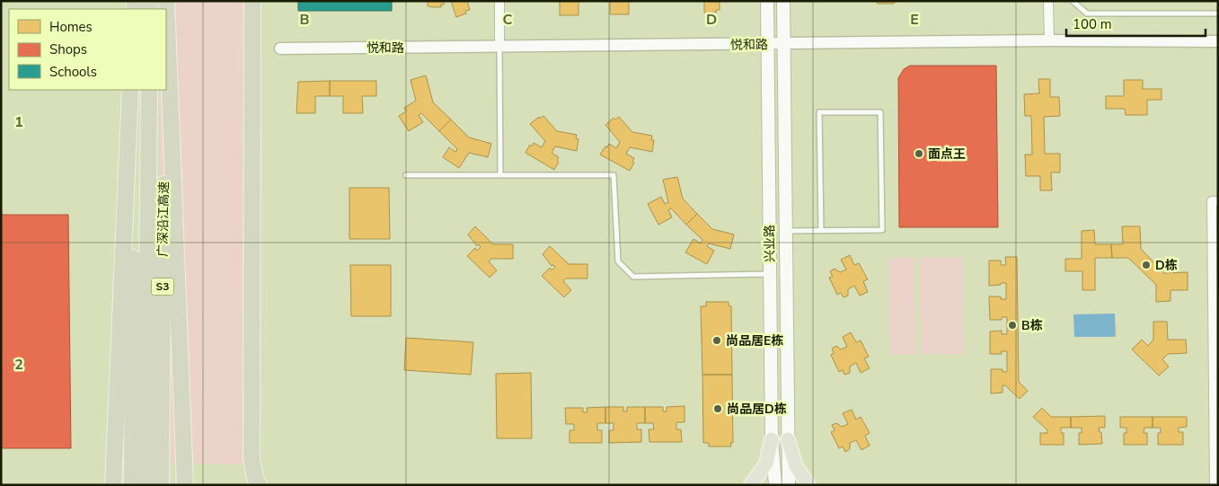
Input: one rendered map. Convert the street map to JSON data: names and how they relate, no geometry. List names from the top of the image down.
{
  "streets": {
    "highway": ["广深沿江高速", "S3"],
    "main road": ["兴业路"],
    "street": ["悦和路"]
  },
  "crossings": [
    ["悦和路", "兴业路"]
  ],
  "places": [
    "面点王",
    "D栋",
    "B栋",
    "尚品居E栋",
    "尚品居D栋"
  ],
  "legend": ["Homes", "Shops", "Schools"],
  "scale_bar": "100 m",
  "grid": {
    "columns": [
      "B",
      "C",
      "D",
      "E"
    ],
    "rows": ["1", "2"]
  }
}
